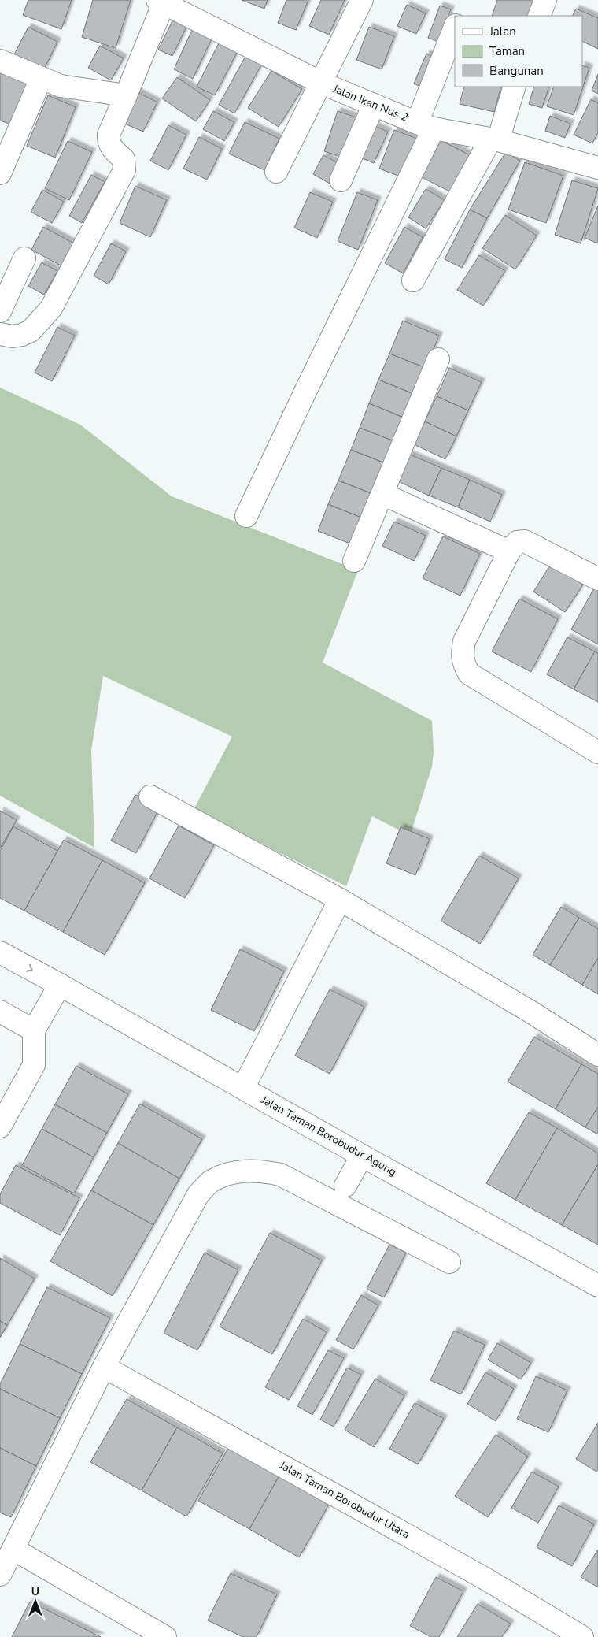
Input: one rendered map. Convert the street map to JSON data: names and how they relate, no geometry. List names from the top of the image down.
{
  "streets": {
    "street": ["Jalan Ikan Nus 2", "Jalan Taman Borobudur Agung", "Jalan Taman Borobudur Utara"]
  },
  "legend": ["Jalan", "Taman", "Bangunan"],
  "north": "top"
}
